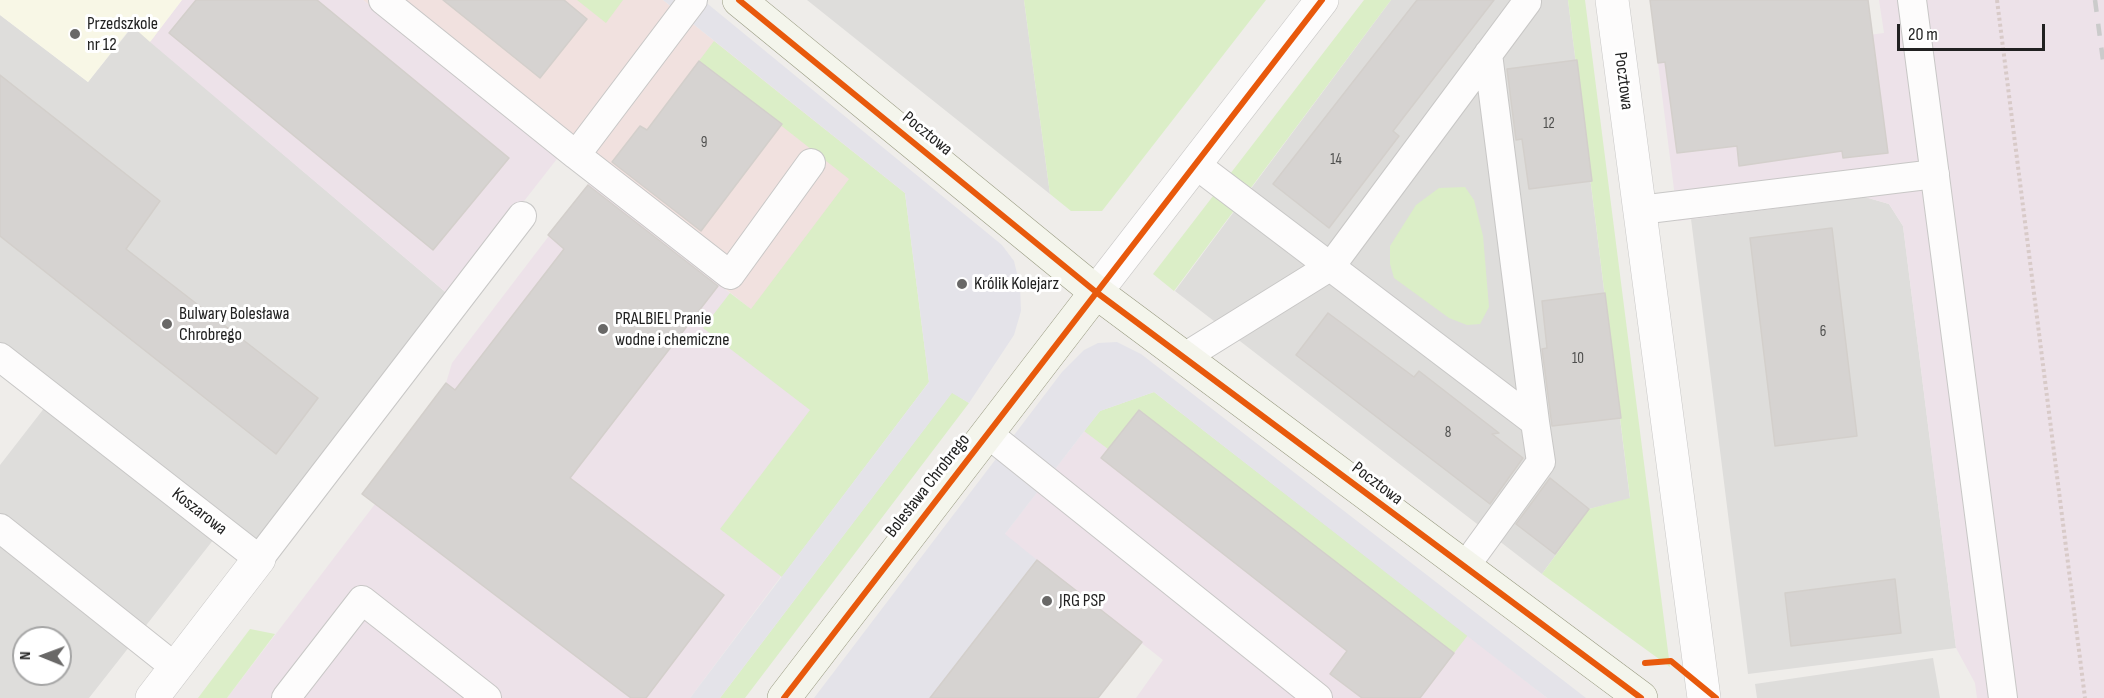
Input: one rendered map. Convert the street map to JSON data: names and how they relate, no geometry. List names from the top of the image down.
{
  "streets": {
    "street": ["Pocztowa", "Bolesława Chrobrego"],
    "lane": ["Koszarowa"]
  },
  "crossings": [
    ["Pocztowa", "Bolesława Chrobrego"]
  ],
  "places": [
    "Przedszkole nr 12",
    "Królik Kolejarz",
    "Bulwary Bolesława Chrobrego",
    "PRALBIEL Pranie wodne i chemiczne",
    "JRG PSP"
  ],
  "house_numbers": [
    "12",
    "9",
    "14",
    "6",
    "10",
    "8"
  ],
  "scale_bar": "20 m",
  "north": "left"
}
